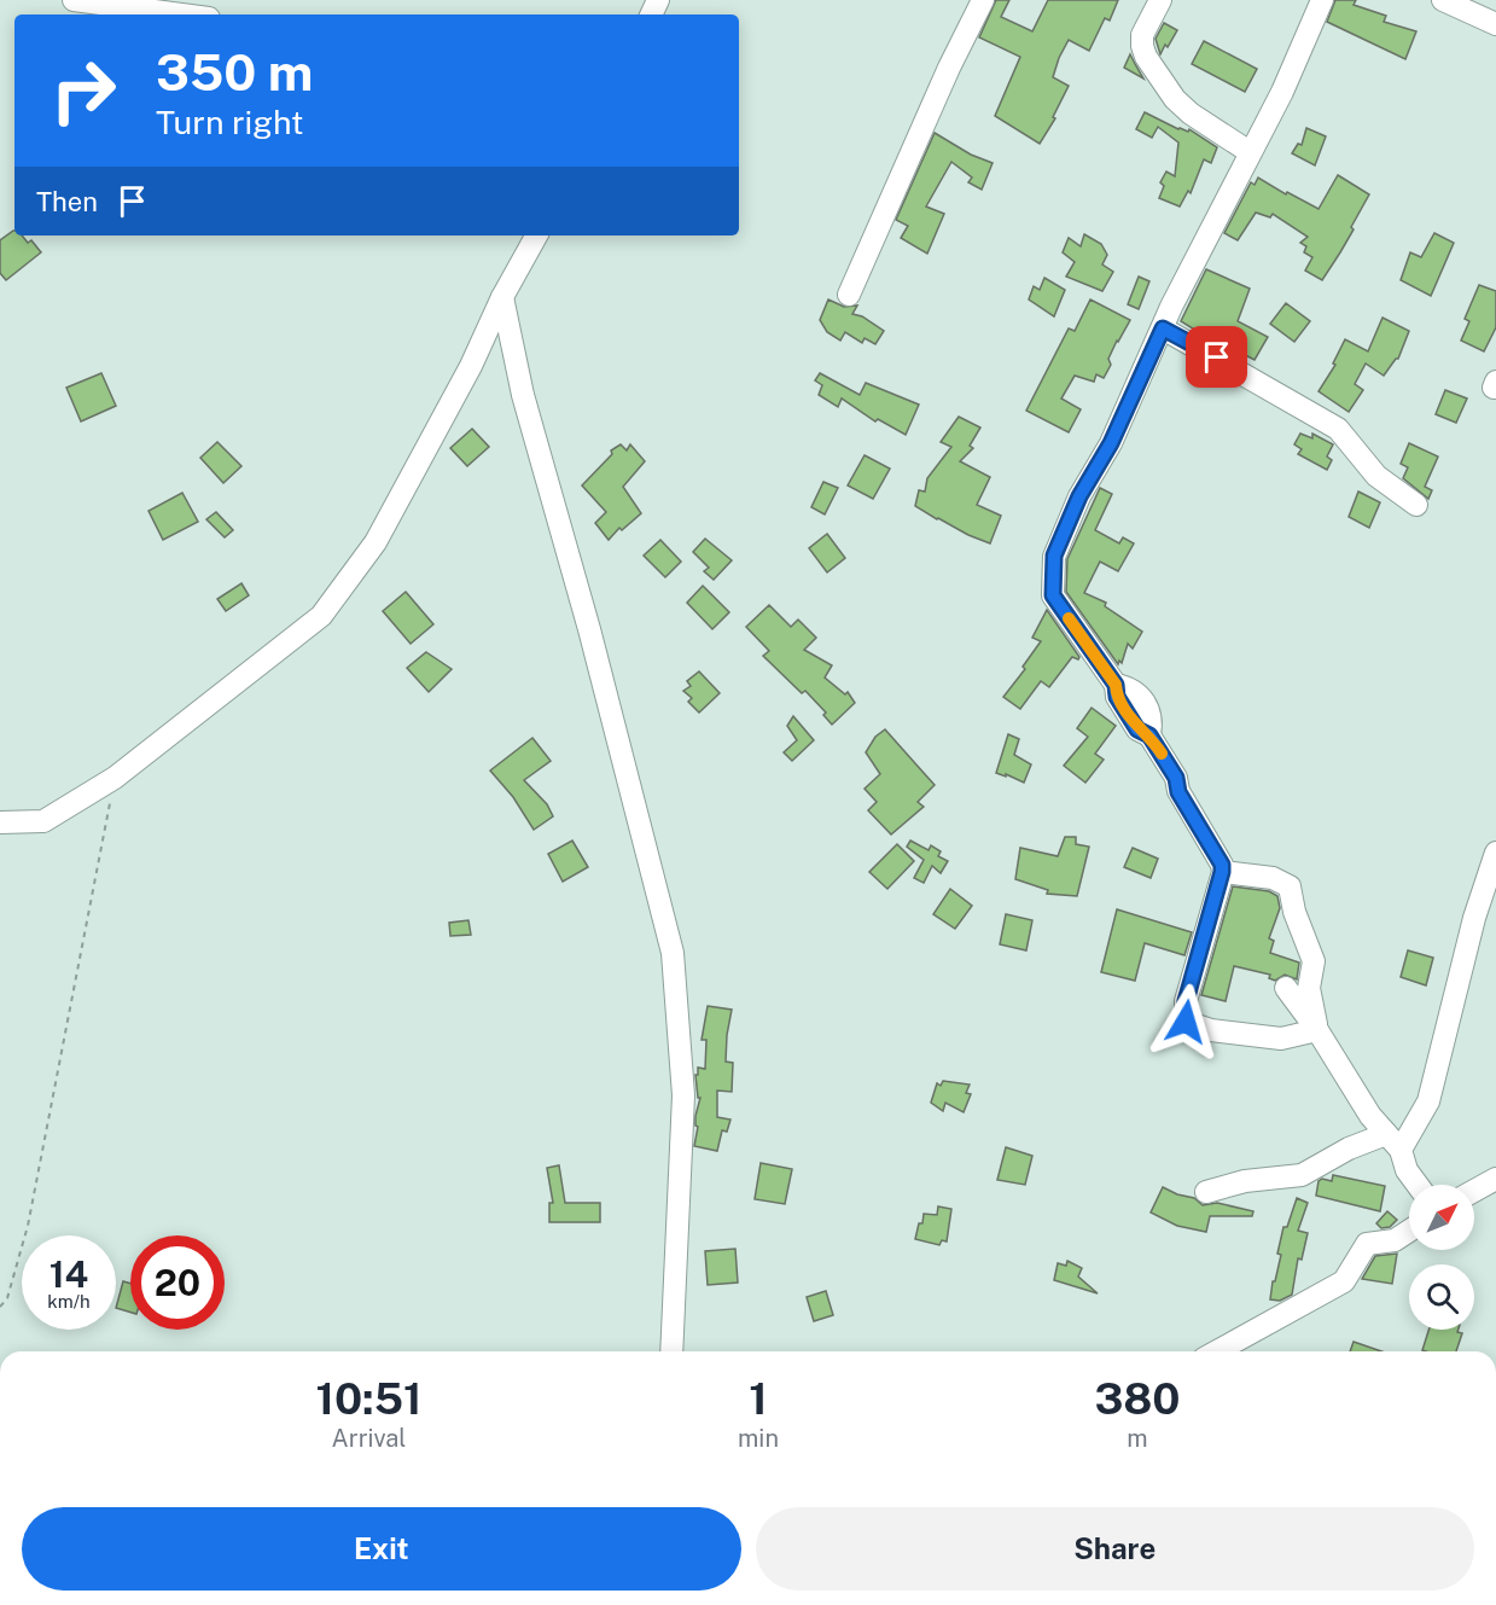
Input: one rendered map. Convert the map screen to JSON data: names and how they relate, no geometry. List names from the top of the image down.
{
  "north": "top right",
  "page": {
    "turn": ["350 m", "Turn right"],
    "then": "Then",
    "speed": "14 km/h",
    "limit": "20",
    "eta": [
      "10:51",
      "Arrival",
      "1",
      "min",
      "380",
      "m"
    ],
    "buttons": ["Exit", "Share"]
  }
}
